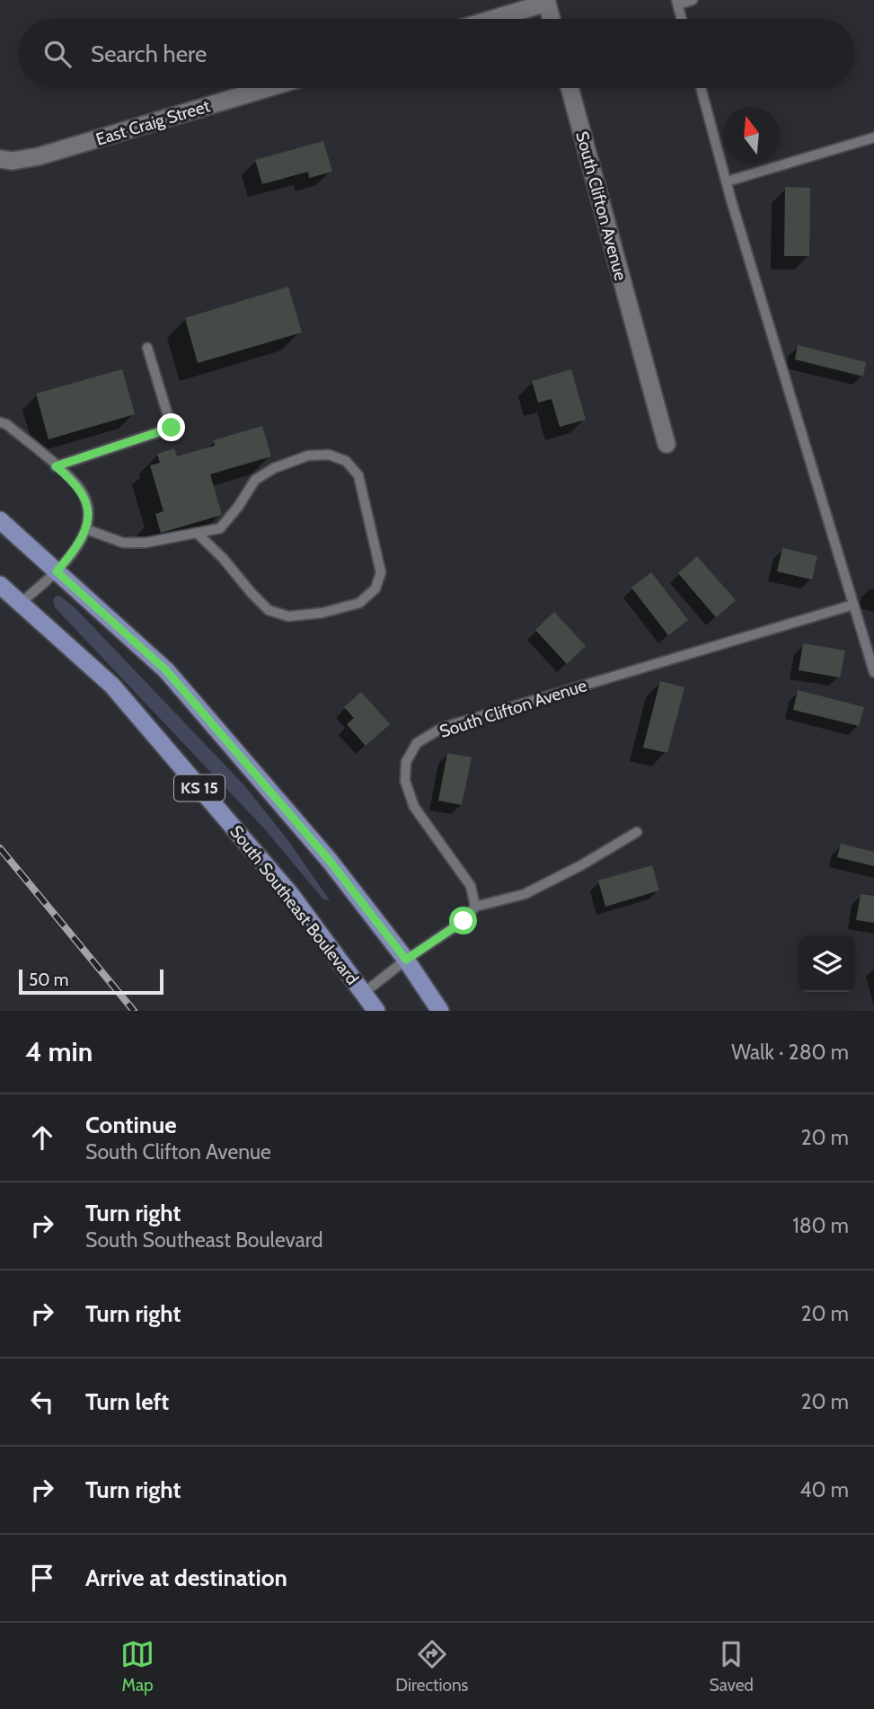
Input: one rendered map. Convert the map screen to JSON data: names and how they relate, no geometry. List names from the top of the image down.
{
  "streets": {
    "main road": ["KS 15", "South Southeast Boulevard"],
    "street": ["East Craig Street", "South Clifton Avenue"]
  },
  "scale_bar": "50 m",
  "north": "top",
  "page": {
    "search": "Search here",
    "scale": "50 m",
    "heading": ["4 min", "Walk · 280 m"],
    "list": [
      ["Continue", "South Clifton Avenue", "20 m"],
      ["Turn right", "South Southeast Boulevard", "180 m"],
      ["Turn right", "20 m"],
      ["Turn left", "20 m"],
      ["Turn right", "40 m"],
      "Arrive at destination"
    ],
    "nav": ["Map", "Directions", "Saved"]
  }
}
